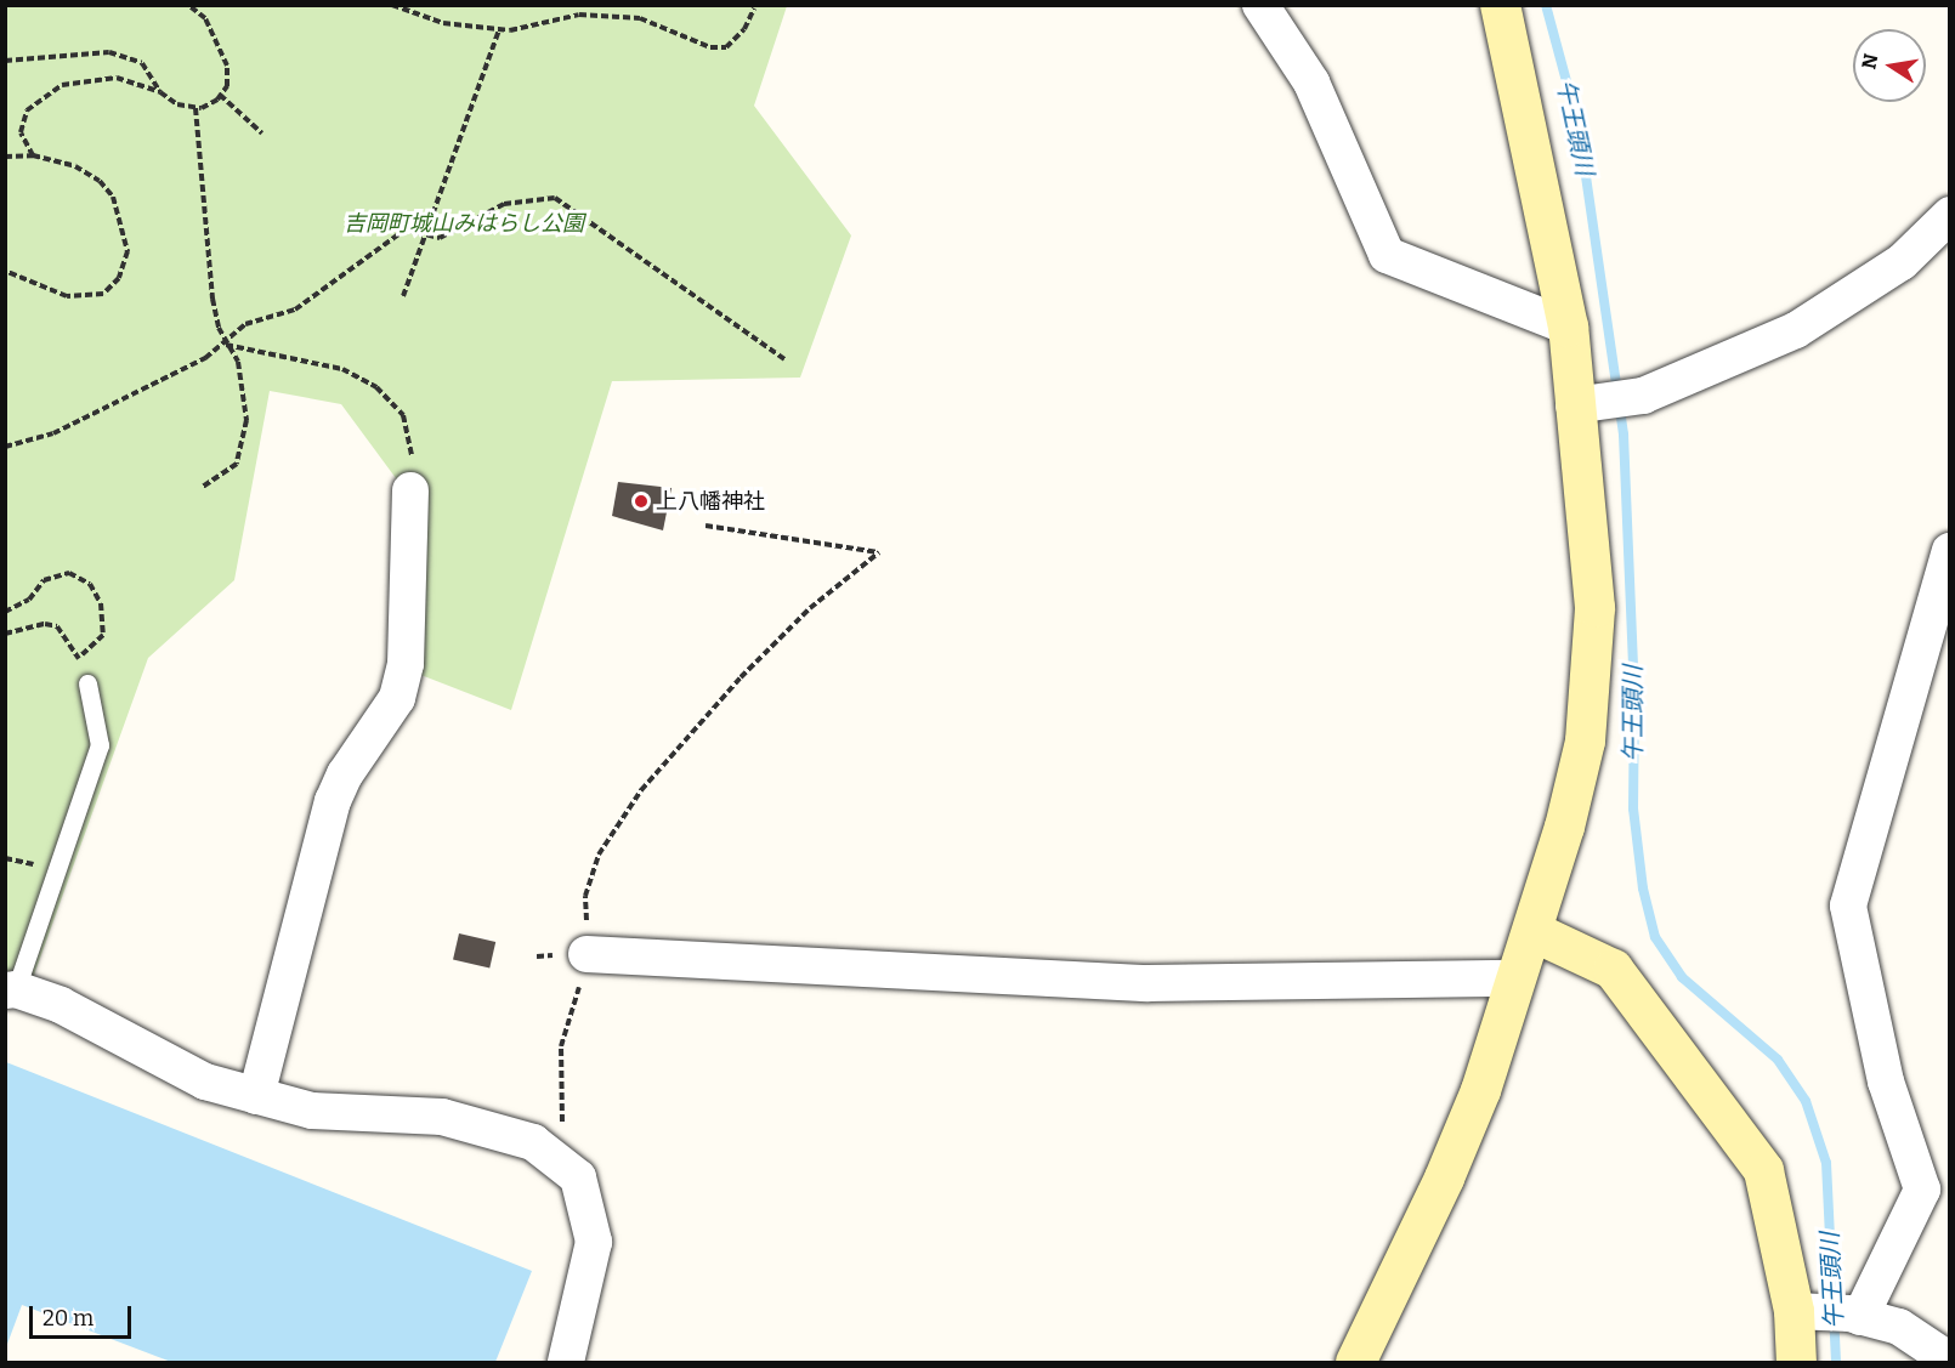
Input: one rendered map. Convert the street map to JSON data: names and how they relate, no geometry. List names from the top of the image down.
{
  "water": ["午王頭川"],
  "parks": ["吉岡町城山みはらし公園"],
  "places": ["上八幡神社"],
  "scale_bar": "20 m",
  "north": "left"
}
